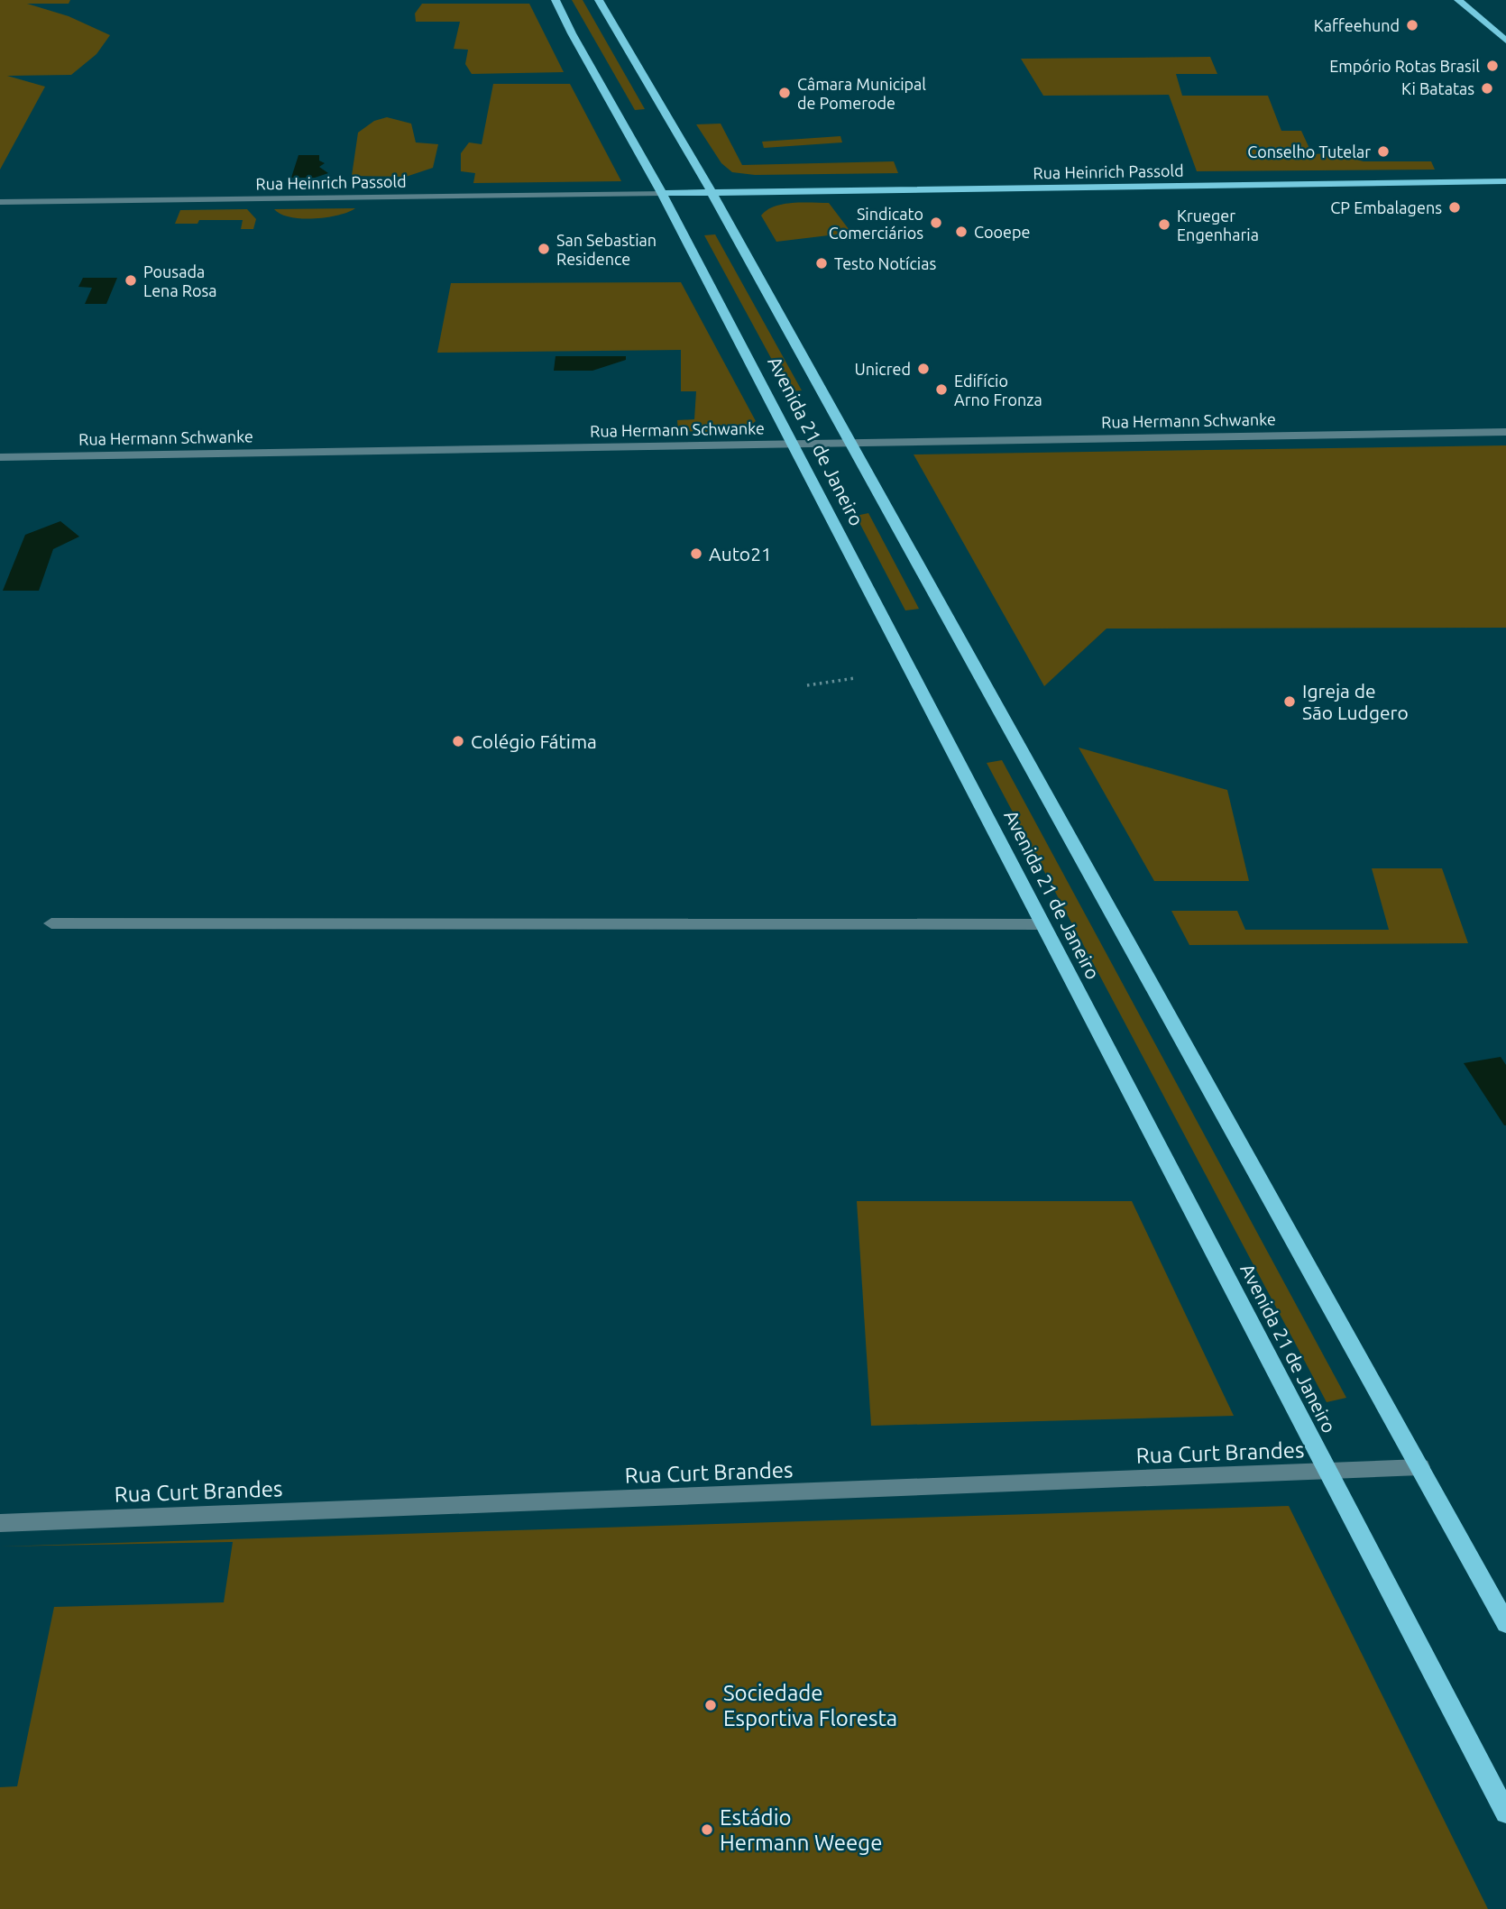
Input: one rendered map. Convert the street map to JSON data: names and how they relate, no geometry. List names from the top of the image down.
{
  "streets": {
    "main road": ["Rua Heinrich Passold", "Avenida 21 de Janeiro"],
    "street": ["Rua Hermann Schwanke", "Rua Curt Brandes"]
  },
  "crossings": [
    ["Rua Heinrich Passold", "Avenida 21 de Janeiro"],
    ["Rua Hermann Schwanke", "Avenida 21 de Janeiro"],
    ["Avenida 21 de Janeiro", "Rua Curt Brandes"]
  ],
  "places": [
    "Kaffeehund",
    "Empório Rotas Brasil",
    "Ki Batatas",
    "Câmara Municipal de Pomerode",
    "Conselho Tutelar",
    "CP Embalagens",
    "Sindicato Comerciários",
    "Krueger Engenharia",
    "Cooepe",
    "San Sebastian Residence",
    "Testo Notícias",
    "Pousada Lena Rosa",
    "Unicred",
    "Edifício Arno Fronza",
    "Auto21",
    "Igreja de São Ludgero",
    "Colégio Fátima",
    "Sociedade Esportiva Floresta",
    "Estádio Hermann Weege"
  ]
}
